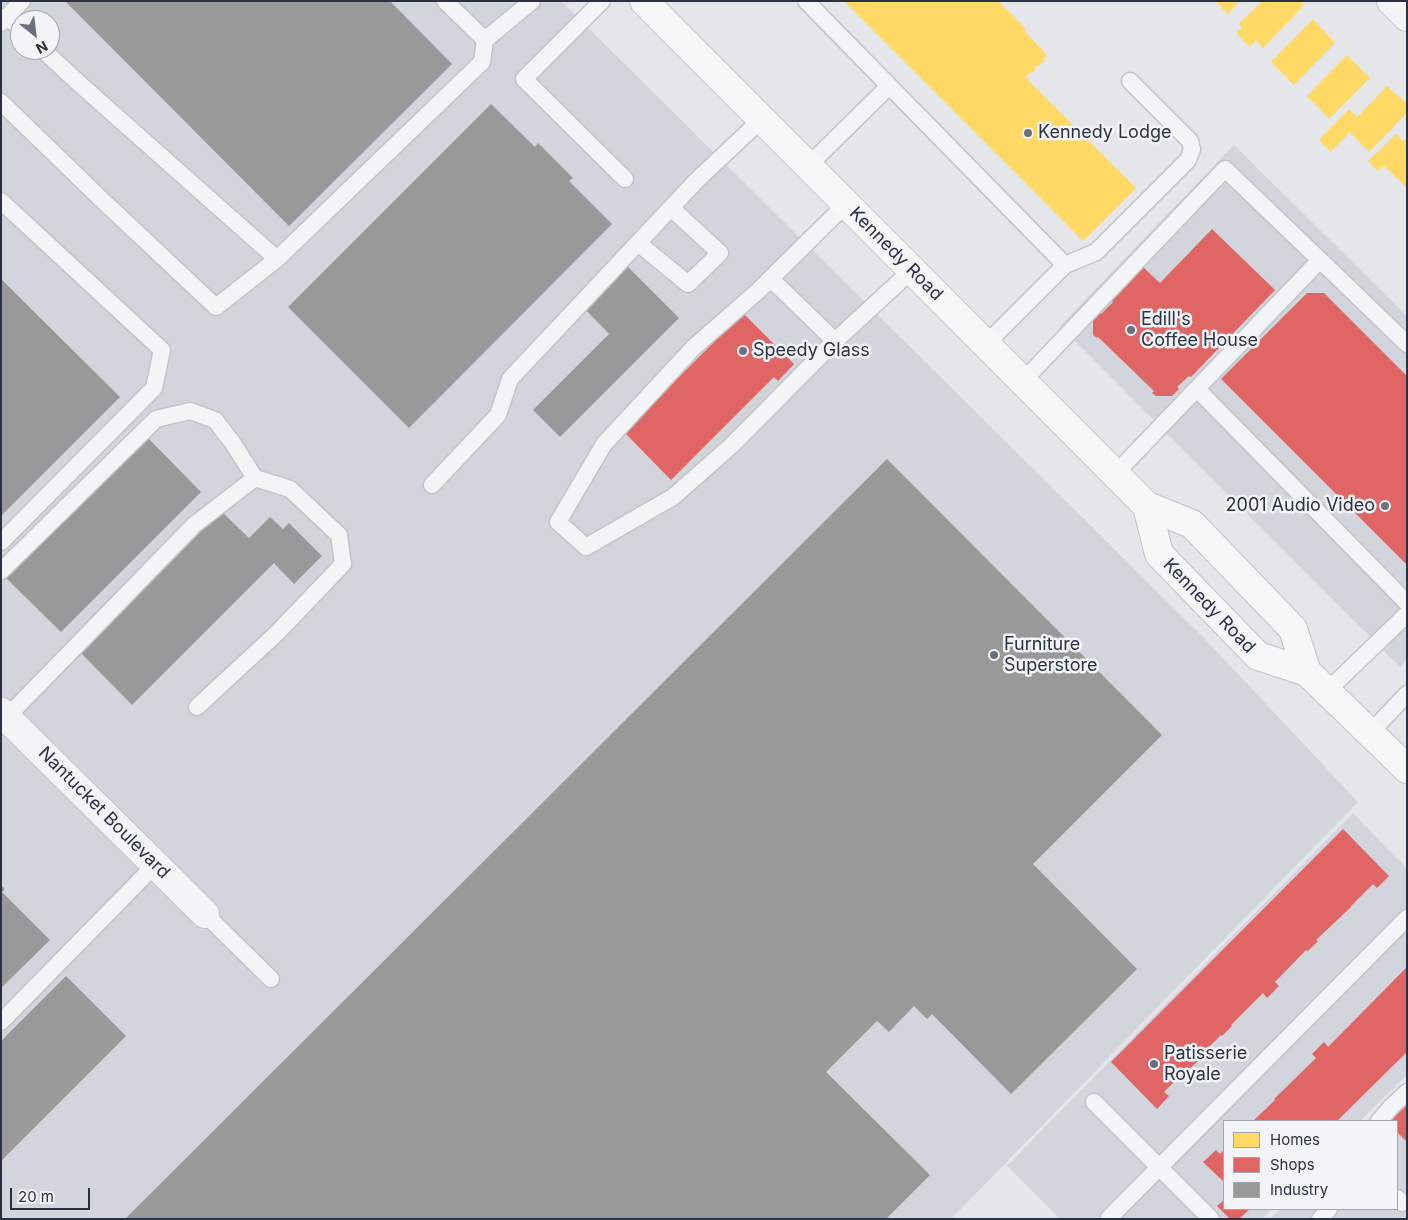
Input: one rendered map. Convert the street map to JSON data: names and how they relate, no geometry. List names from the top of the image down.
{
  "streets": {
    "main road": ["Kennedy Road"],
    "street": ["Nantucket Boulevard"]
  },
  "places": [
    "Kennedy Lodge",
    "Edill's Coffee House",
    "Speedy Glass",
    "2001 Audio Video",
    "Furniture Superstore",
    "Patisserie Royale"
  ],
  "legend": ["Homes", "Shops", "Industry"],
  "scale_bar": "20 m",
  "north": "bottom right"
}
